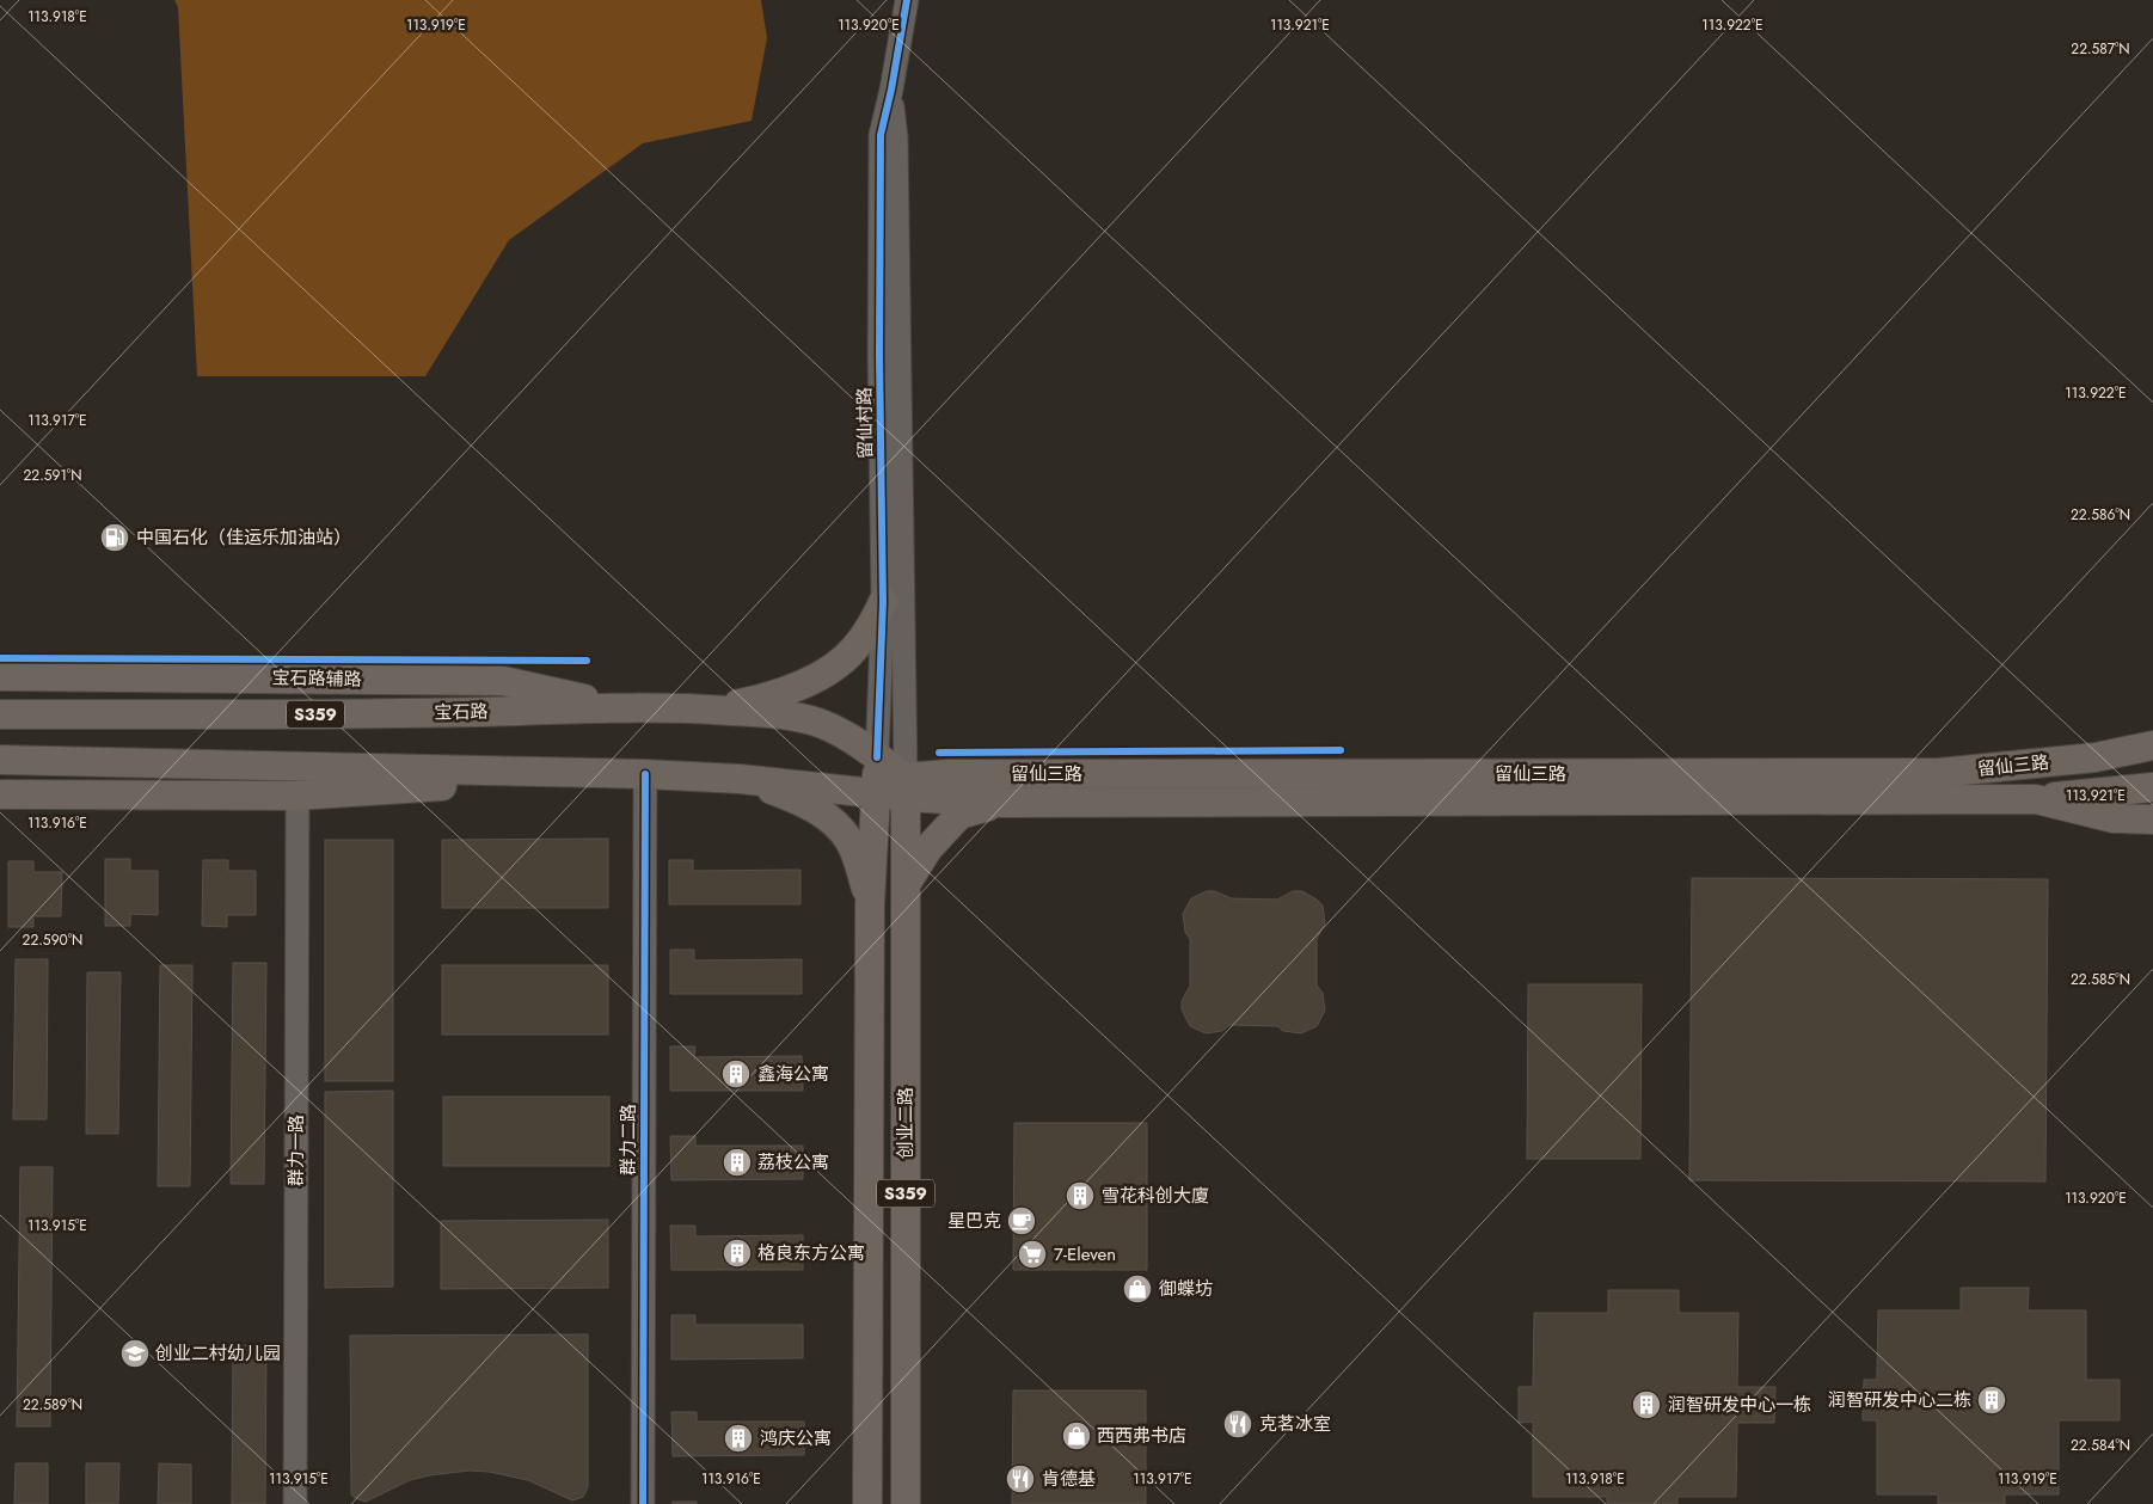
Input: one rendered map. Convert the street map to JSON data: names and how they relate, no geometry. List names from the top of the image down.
{
  "streets": {
    "main road": [
      "宝石路辅路",
      "宝石路",
      "S359",
      "留仙三路",
      "创业二路"
    ],
    "street": ["留仙村路", "群力二路", "群力一路"]
  },
  "crossings": [
    ["留仙村路", "宝石路"],
    ["留仙村路", "留仙三路"],
    ["留仙村路", "创业二路"],
    ["宝石路辅路", "宝石路"],
    ["宝石路", "留仙三路"],
    ["宝石路", "创业二路"],
    ["S359", "创业二路"],
    ["S359", "群力二路"],
    ["留仙三路", "创业二路"]
  ],
  "places": {
    "fuel station": ["中国石化（佳运乐加油站）"],
    "building": [
      "鑫海公寓",
      "荔枝公寓",
      "雪花科创大廈",
      "格良东方公寓",
      "润智研发中心二栋",
      "润智研发中心一栋",
      "鸿庆公寓"
    ],
    "cafe": ["星巴克"],
    "supermarket": ["7-Eleven"],
    "shop": ["御蝶坊", "西西弗书店"],
    "school or university": ["创业二村幼儿园"],
    "restaurant": ["克茗冰室", "肯德基"]
  },
  "coordinates": [
    "113.918°E",
    "113.919°E",
    "113.920°E",
    "113.921°E",
    "113.922°E",
    "22.587°N",
    "113.917°E",
    "22.591°N",
    "22.586°N",
    "113.916°E",
    "22.590°N",
    "22.585°N",
    "113.915°E",
    "22.589°N",
    "22.584°N"
  ]
}
